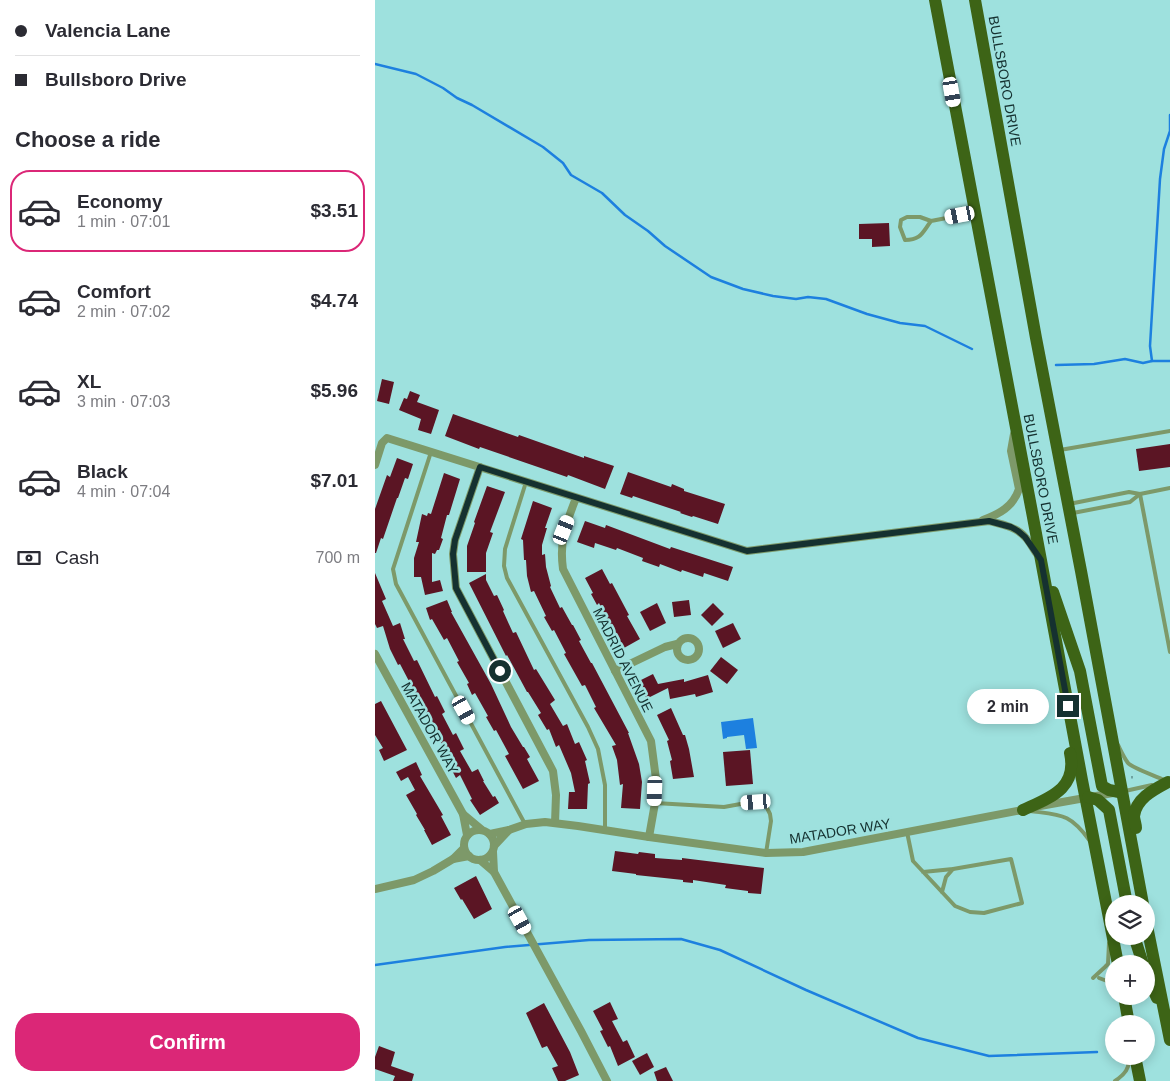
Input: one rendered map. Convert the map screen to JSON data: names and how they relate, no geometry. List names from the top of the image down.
{
  "streets": {
    "main road": ["BULLSBORO DRIVE"],
    "street": ["MADRID AVENUE", "MATADOR WAY"]
  },
  "crossings": [
    ["BULLSBORO DRIVE", "MATADOR WAY"],
    ["MADRID AVENUE", "MATADOR WAY"]
  ],
  "page": {
    "banner": ["Valencia Lane", "Bullsboro Drive"],
    "heading": "Choose a ride",
    "list": [
      {
        "name": "Economy",
        "note": "1 min · 07:01",
        "value": "$3.51"
      },
      {
        "name": "Comfort",
        "note": "2 min · 07:02",
        "value": "$4.74"
      },
      {
        "name": "XL",
        "note": "3 min · 07:03",
        "value": "$5.96"
      },
      {
        "name": "Black",
        "note": "4 min · 07:04",
        "value": "$7.01"
      }
    ],
    "pay": ["Cash", "700 m"],
    "bubble": "2 min",
    "map_buttons": ["+", "−"],
    "buttons": "Confirm"
  }
}
